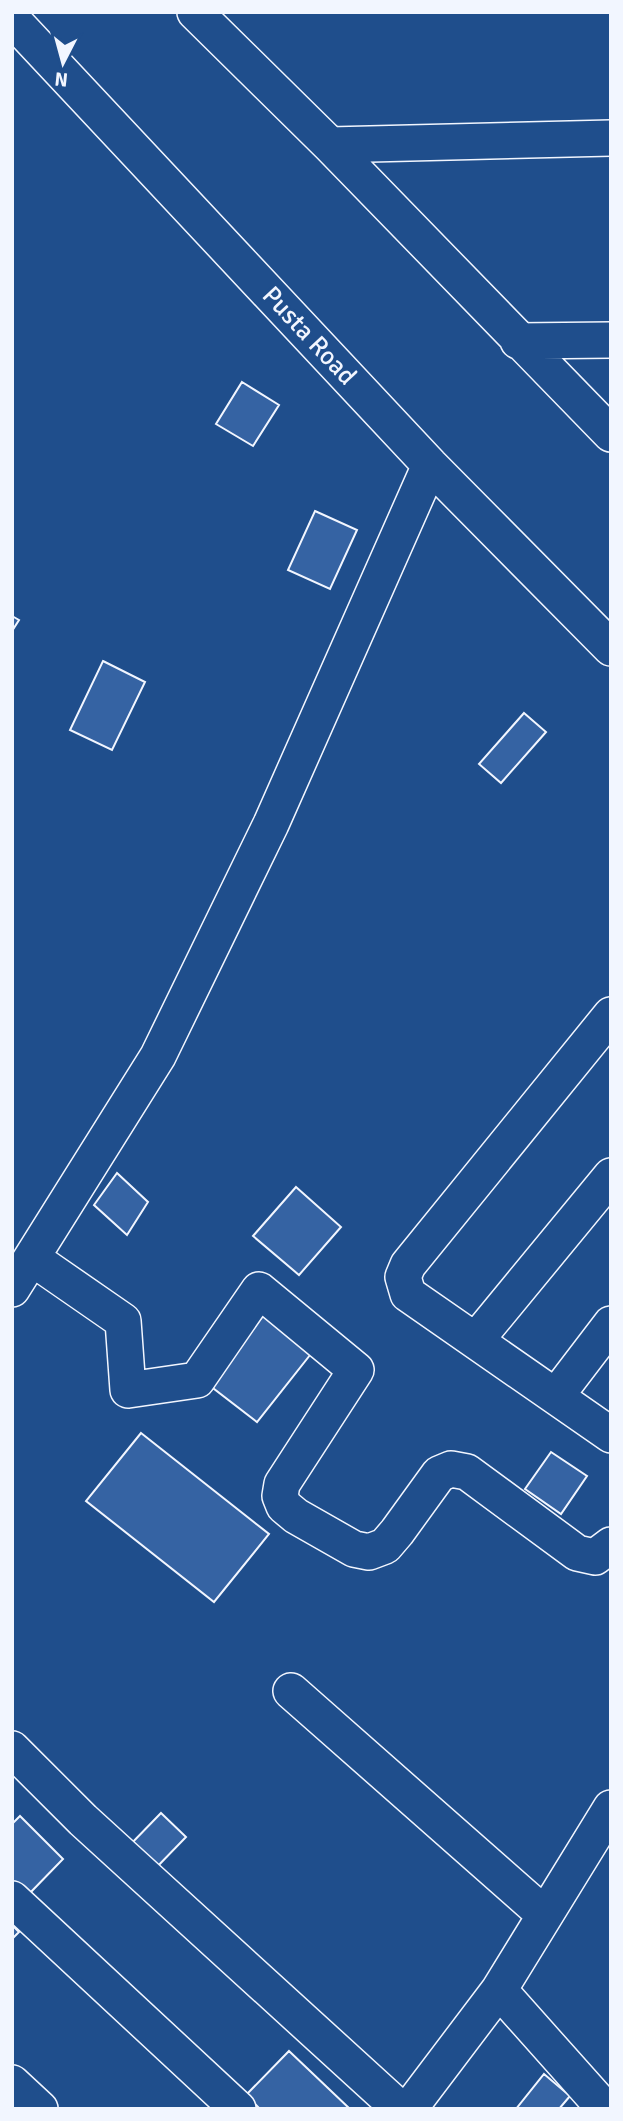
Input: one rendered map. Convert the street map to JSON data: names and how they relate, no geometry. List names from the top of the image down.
{
  "streets": {
    "street": ["Pusta Road"]
  },
  "north": "bottom"
}
